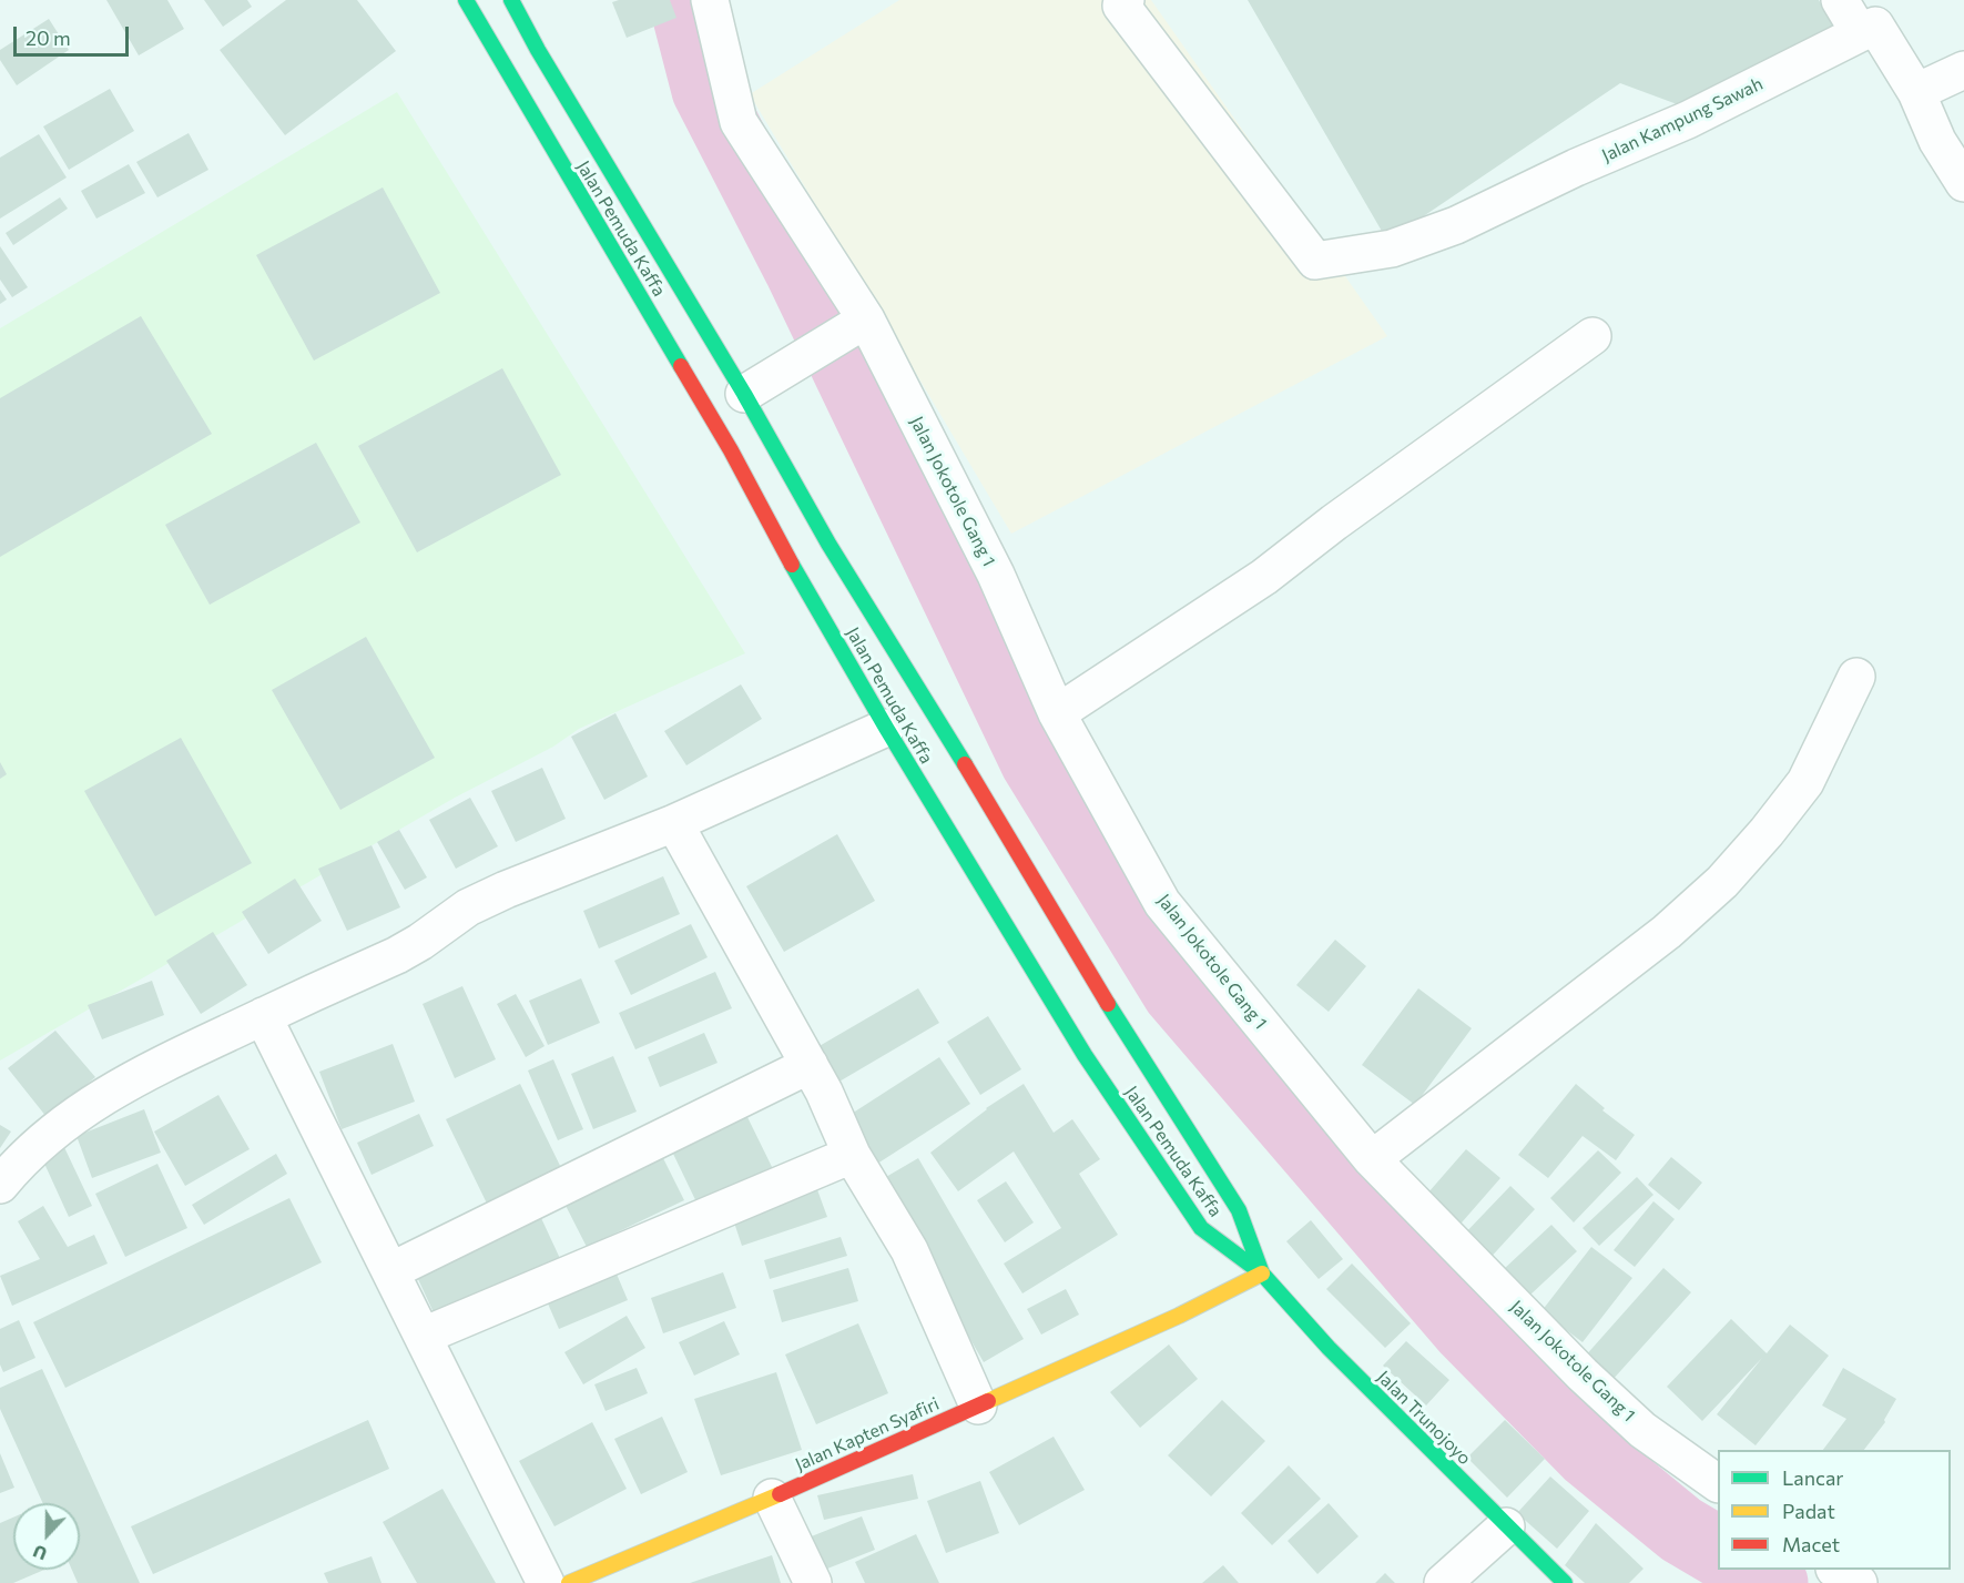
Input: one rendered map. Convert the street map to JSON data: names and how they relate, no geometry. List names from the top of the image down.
{
  "streets": {
    "main road": ["Jalan Pemuda Kaffa", "Jalan Trunojoyo", "Jalan Kapten Syafiri"],
    "street": ["Jalan Kampung Sawah", "Jalan Jokotole Gang 1"]
  },
  "crossings": [
    ["Jalan Pemuda Kaffa", "Jalan Trunojoyo"],
    ["Jalan Pemuda Kaffa", "Jalan Kapten Syafiri"],
    ["Jalan Trunojoyo", "Jalan Kapten Syafiri"]
  ],
  "legend": ["Lancar", "Padat", "Macet"],
  "scale_bar": "20 m",
  "north": "bottom"
}
